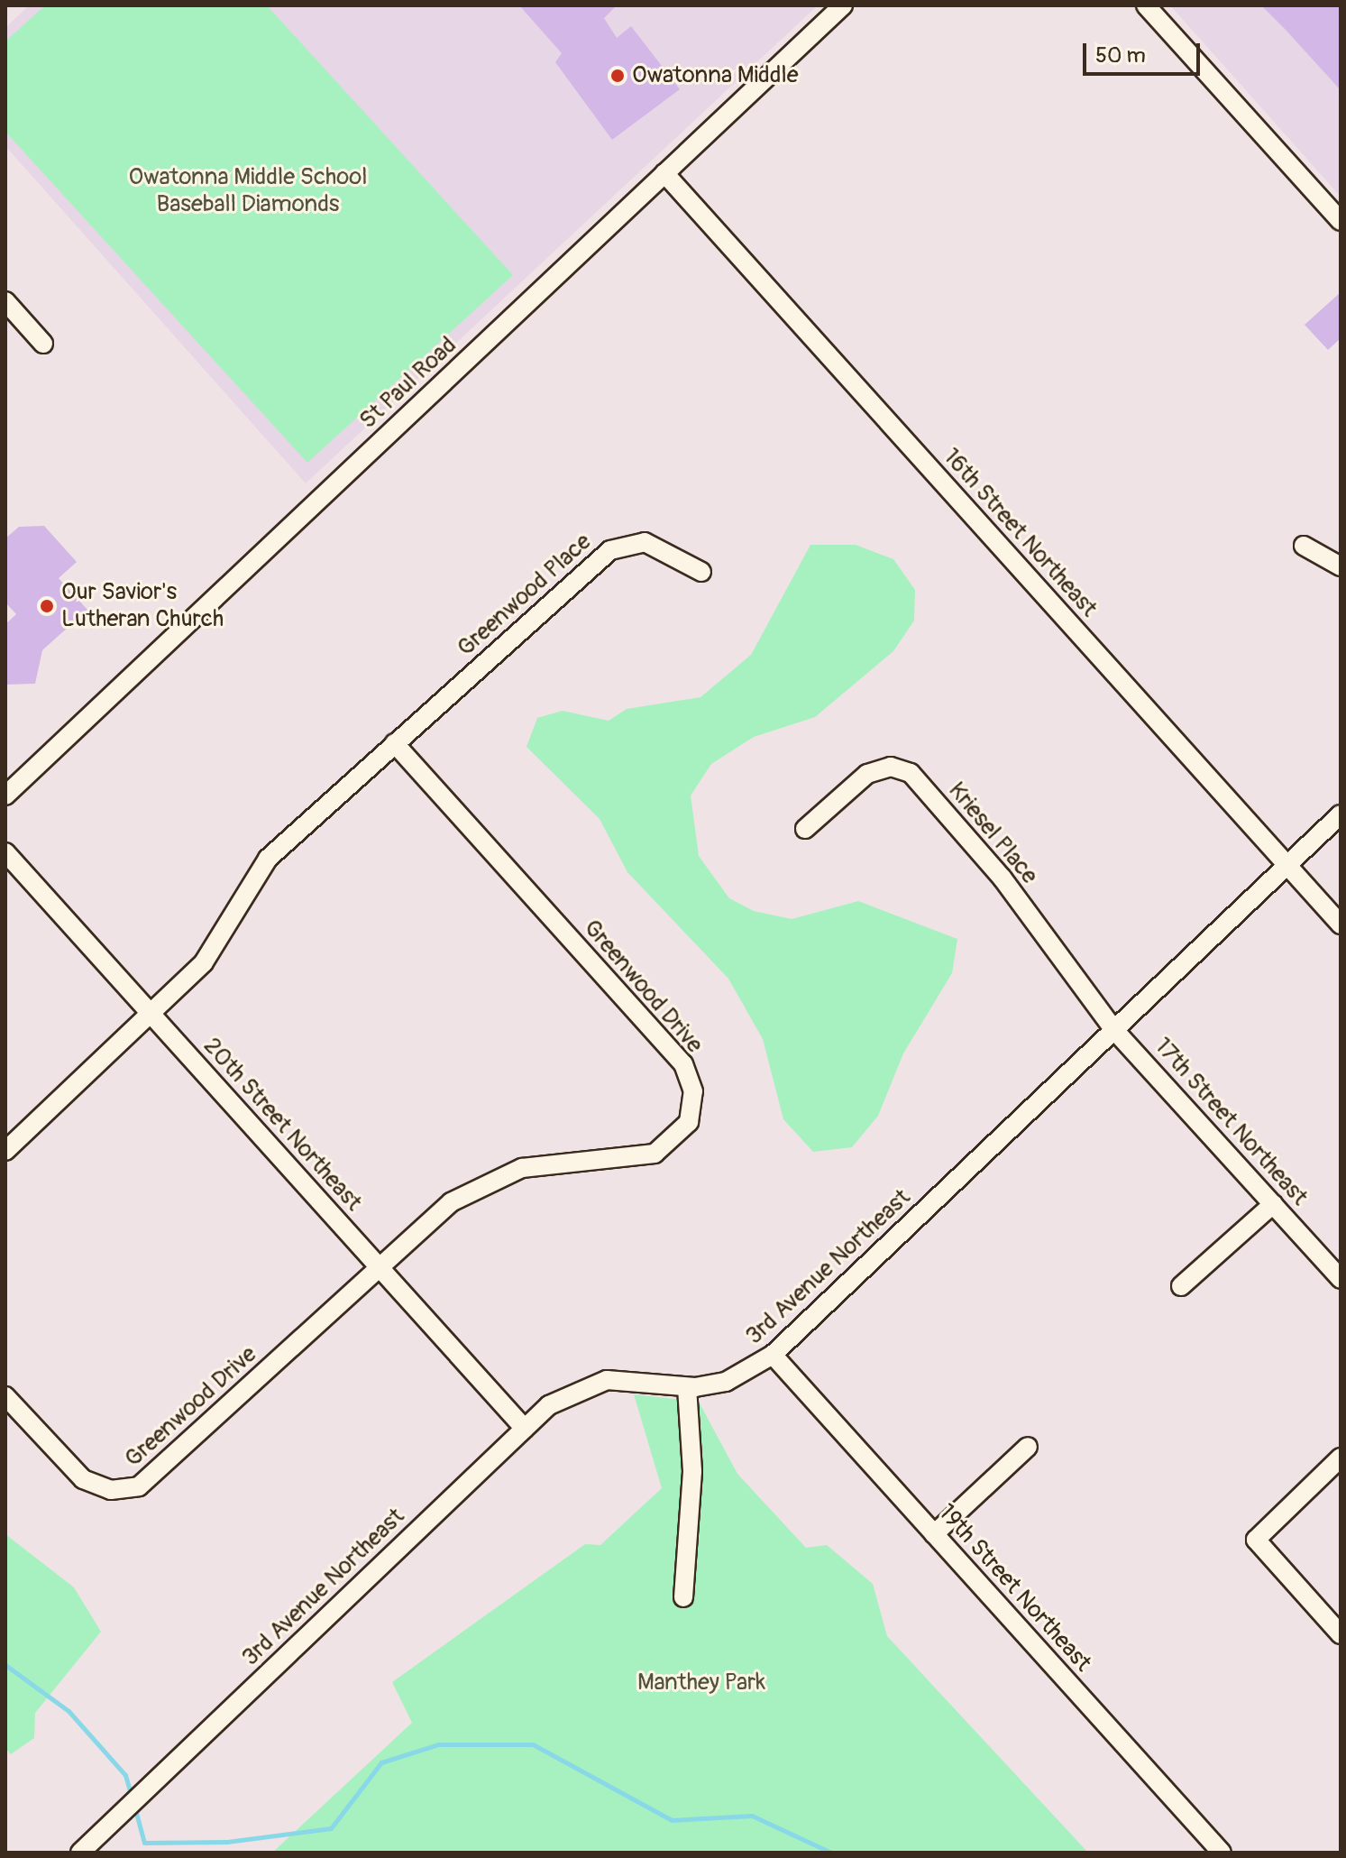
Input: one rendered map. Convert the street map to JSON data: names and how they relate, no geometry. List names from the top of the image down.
{
  "streets": {
    "street": [
      "St Paul Road",
      "16th Street Northeast",
      "Greenwood Place",
      "Kriesel Place",
      "Greenwood Drive",
      "17th Street Northeast",
      "20th Street Northeast",
      "3rd Avenue Northeast",
      "19th Street Northeast"
    ]
  },
  "crossings": [
    ["St Paul Road", "16th Street Northeast"],
    ["16th Street Northeast", "3rd Avenue Northeast"],
    ["Greenwood Place", "Greenwood Drive"],
    ["Kriesel Place", "17th Street Northeast"],
    ["Kriesel Place", "3rd Avenue Northeast"],
    ["Greenwood Drive", "20th Street Northeast"],
    ["17th Street Northeast", "3rd Avenue Northeast"],
    ["20th Street Northeast", "3rd Avenue Northeast"],
    ["3rd Avenue Northeast", "19th Street Northeast"]
  ],
  "parks": ["Owatonna Middle School Baseball Diamonds", "Manthey Park"],
  "places": ["Owatonna Middle", "Our Savior's Lutheran Church"],
  "scale_bar": "50 m"
}
